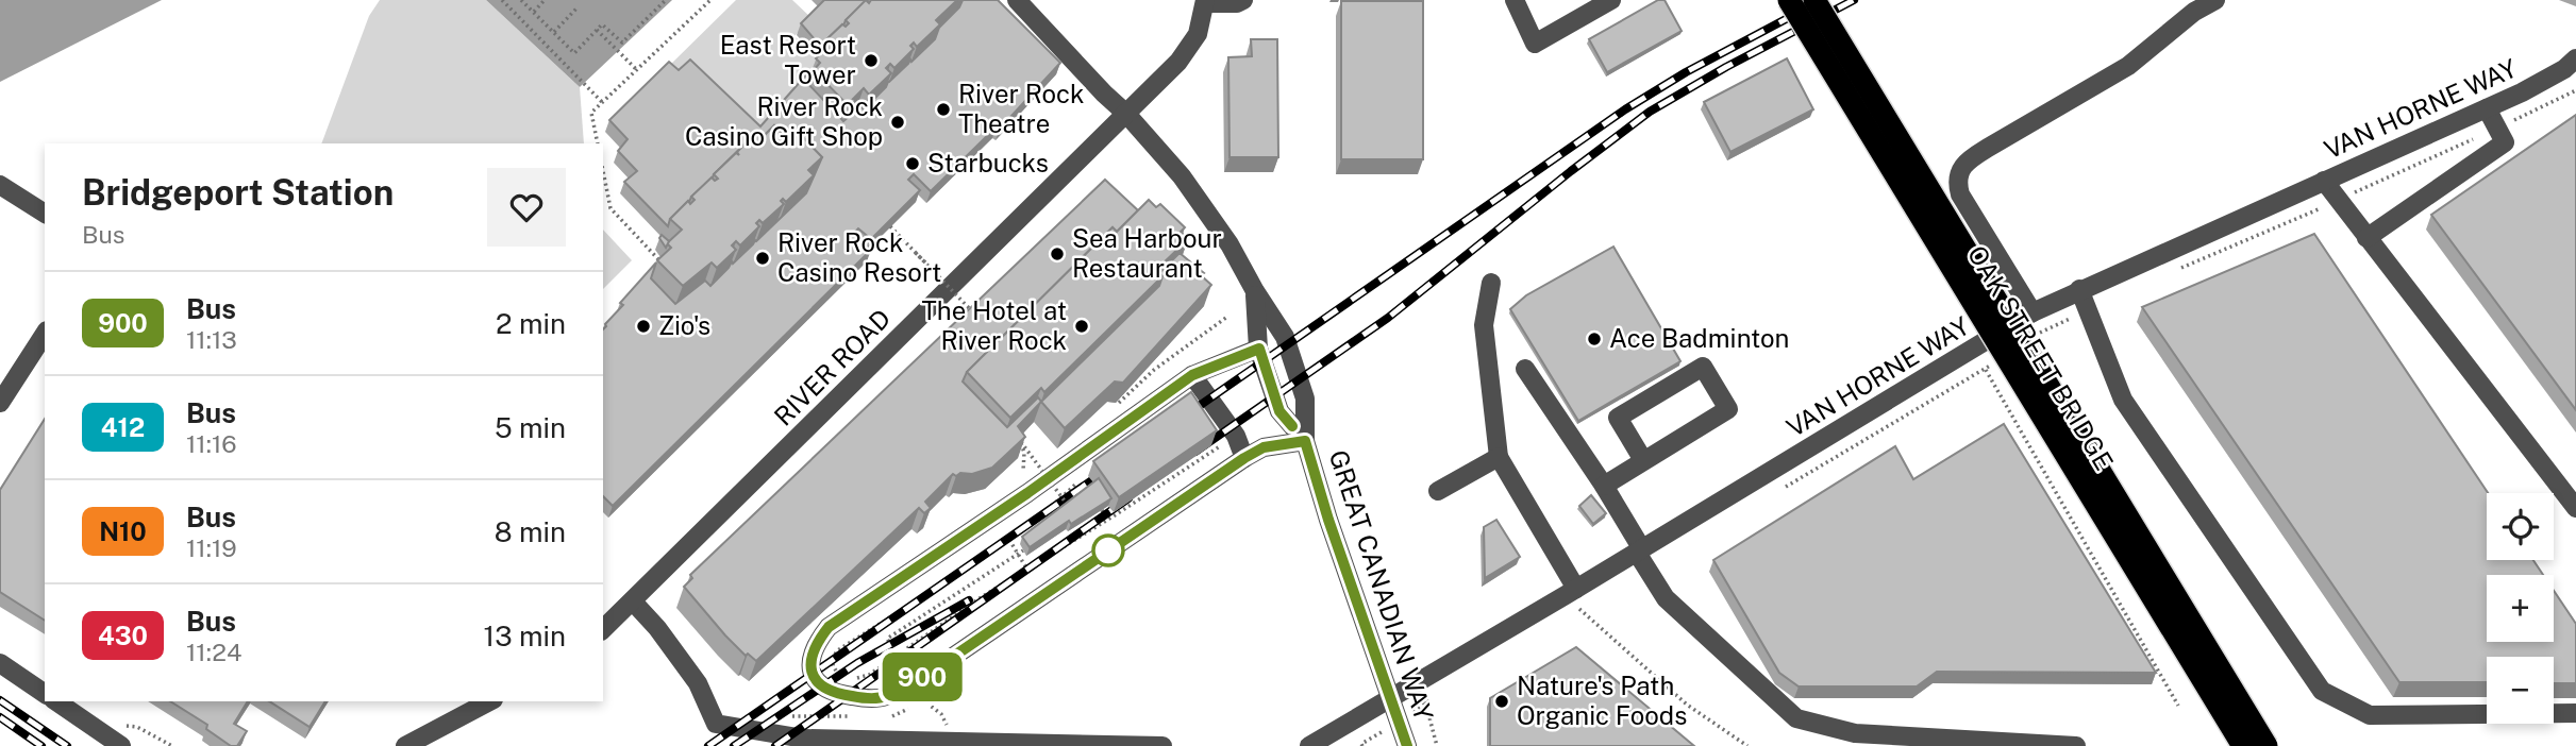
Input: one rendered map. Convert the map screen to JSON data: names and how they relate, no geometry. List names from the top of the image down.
{
  "streets": {
    "highway": ["OAK STREET BRIDGE"],
    "street": ["VAN HORNE WAY", "RIVER ROAD", "GREAT CANADIAN WAY"]
  },
  "crossings": [
    ["VAN HORNE WAY", "GREAT CANADIAN WAY"],
    ["RIVER ROAD", "GREAT CANADIAN WAY"]
  ],
  "places": [
    "East Resort Tower",
    "River Rock Theatre",
    "River Rock Casino Gift Shop",
    "Starbucks",
    "Sea Harbour Restaurant",
    "River Rock Casino Resort",
    "Zio's",
    "The Hotel at River Rock",
    "Ace Badminton",
    "Nature's Path Organic Foods"
  ],
  "lines": ["bus line 900"],
  "page": {
    "on_map": "900",
    "heading": ["Bridgeport Station", "Bus"],
    "list": [
      {
        "mark": "900",
        "name": "Bus",
        "note": "11:13",
        "value": "2 min"
      },
      {
        "mark": "412",
        "name": "Bus",
        "note": "11:16",
        "value": "5 min"
      },
      {
        "mark": "N10",
        "name": "Bus",
        "note": "11:19",
        "value": "8 min"
      },
      {
        "mark": "430",
        "name": "Bus",
        "note": "11:24",
        "value": "13 min"
      }
    ],
    "map_buttons": ["+", "−"]
  }
}
